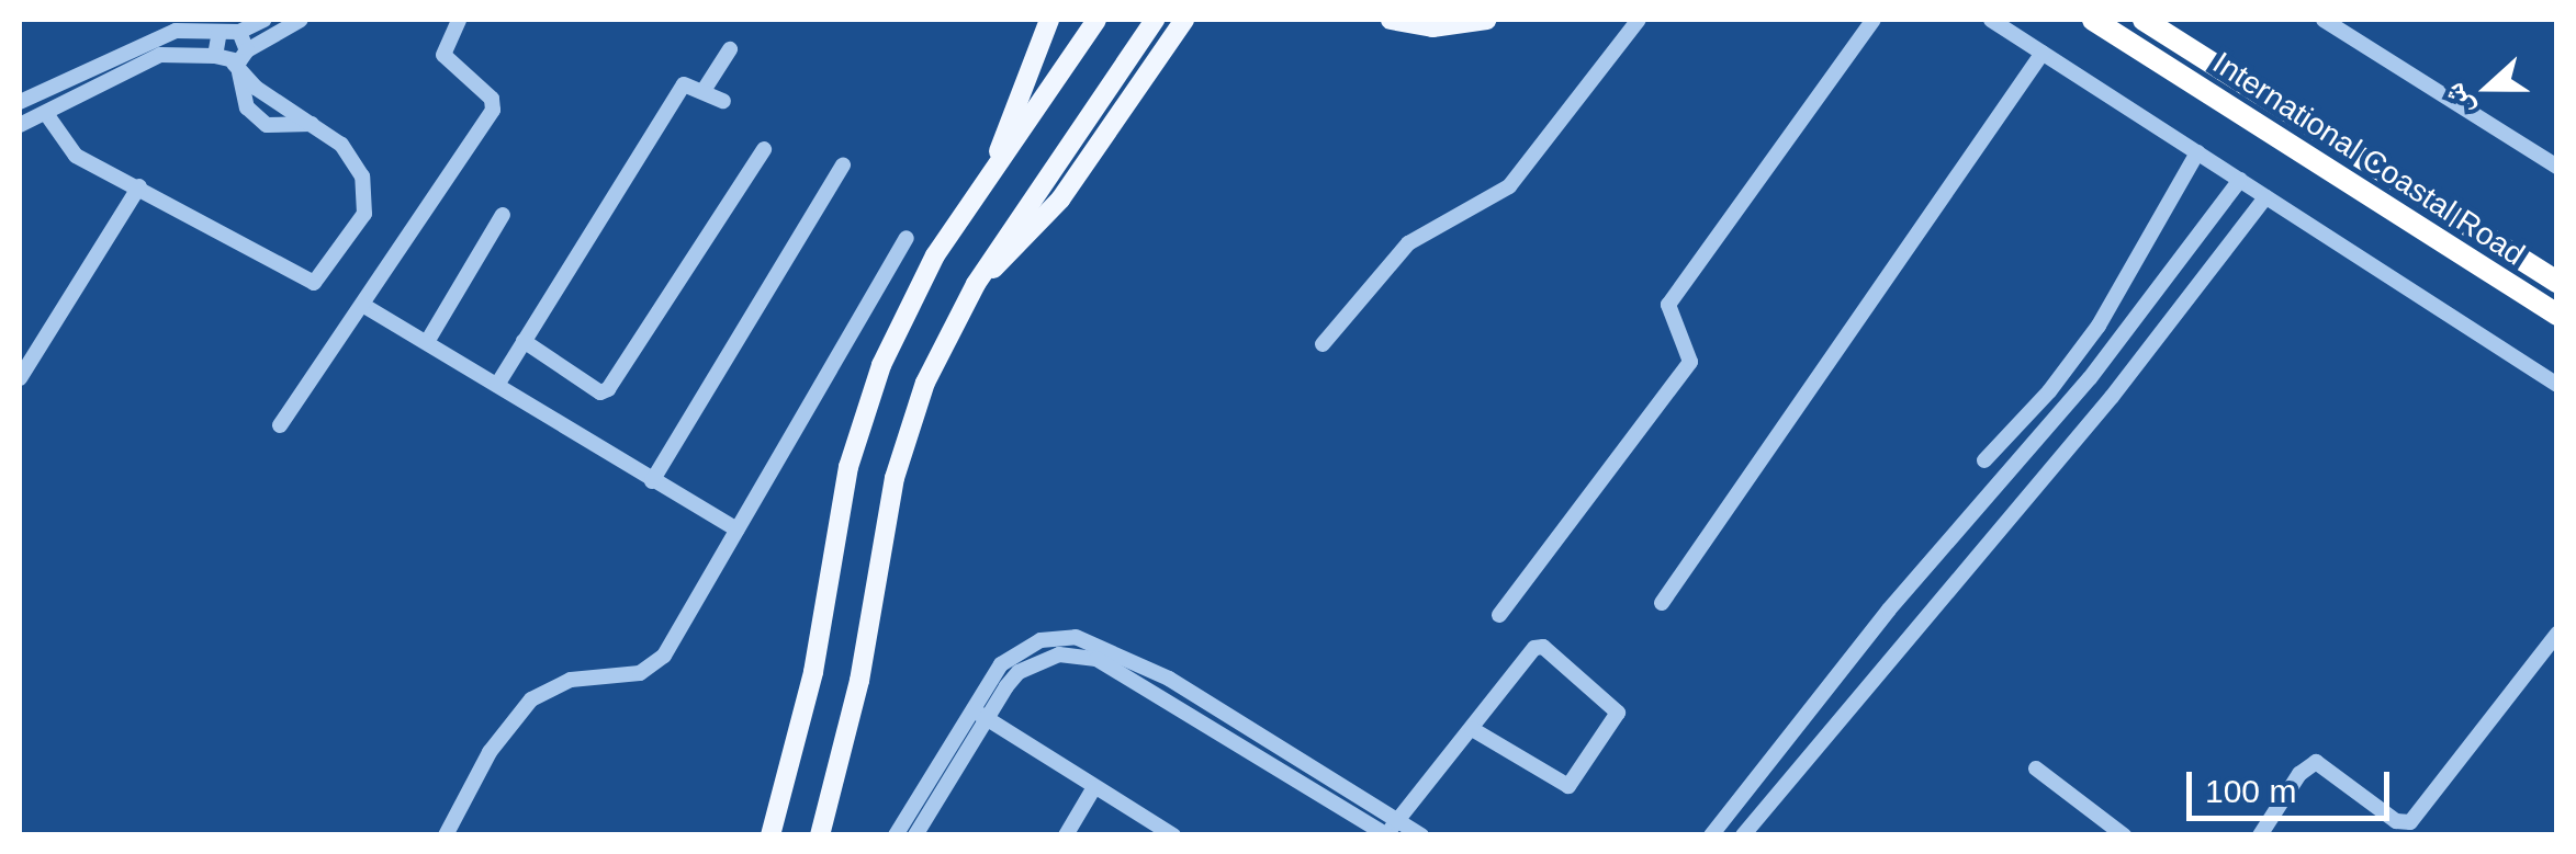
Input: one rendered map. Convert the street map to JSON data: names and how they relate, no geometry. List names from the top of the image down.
{
  "streets": {
    "highway": ["International Coastal Road"]
  },
  "scale_bar": "100 m",
  "north": "left"
}
